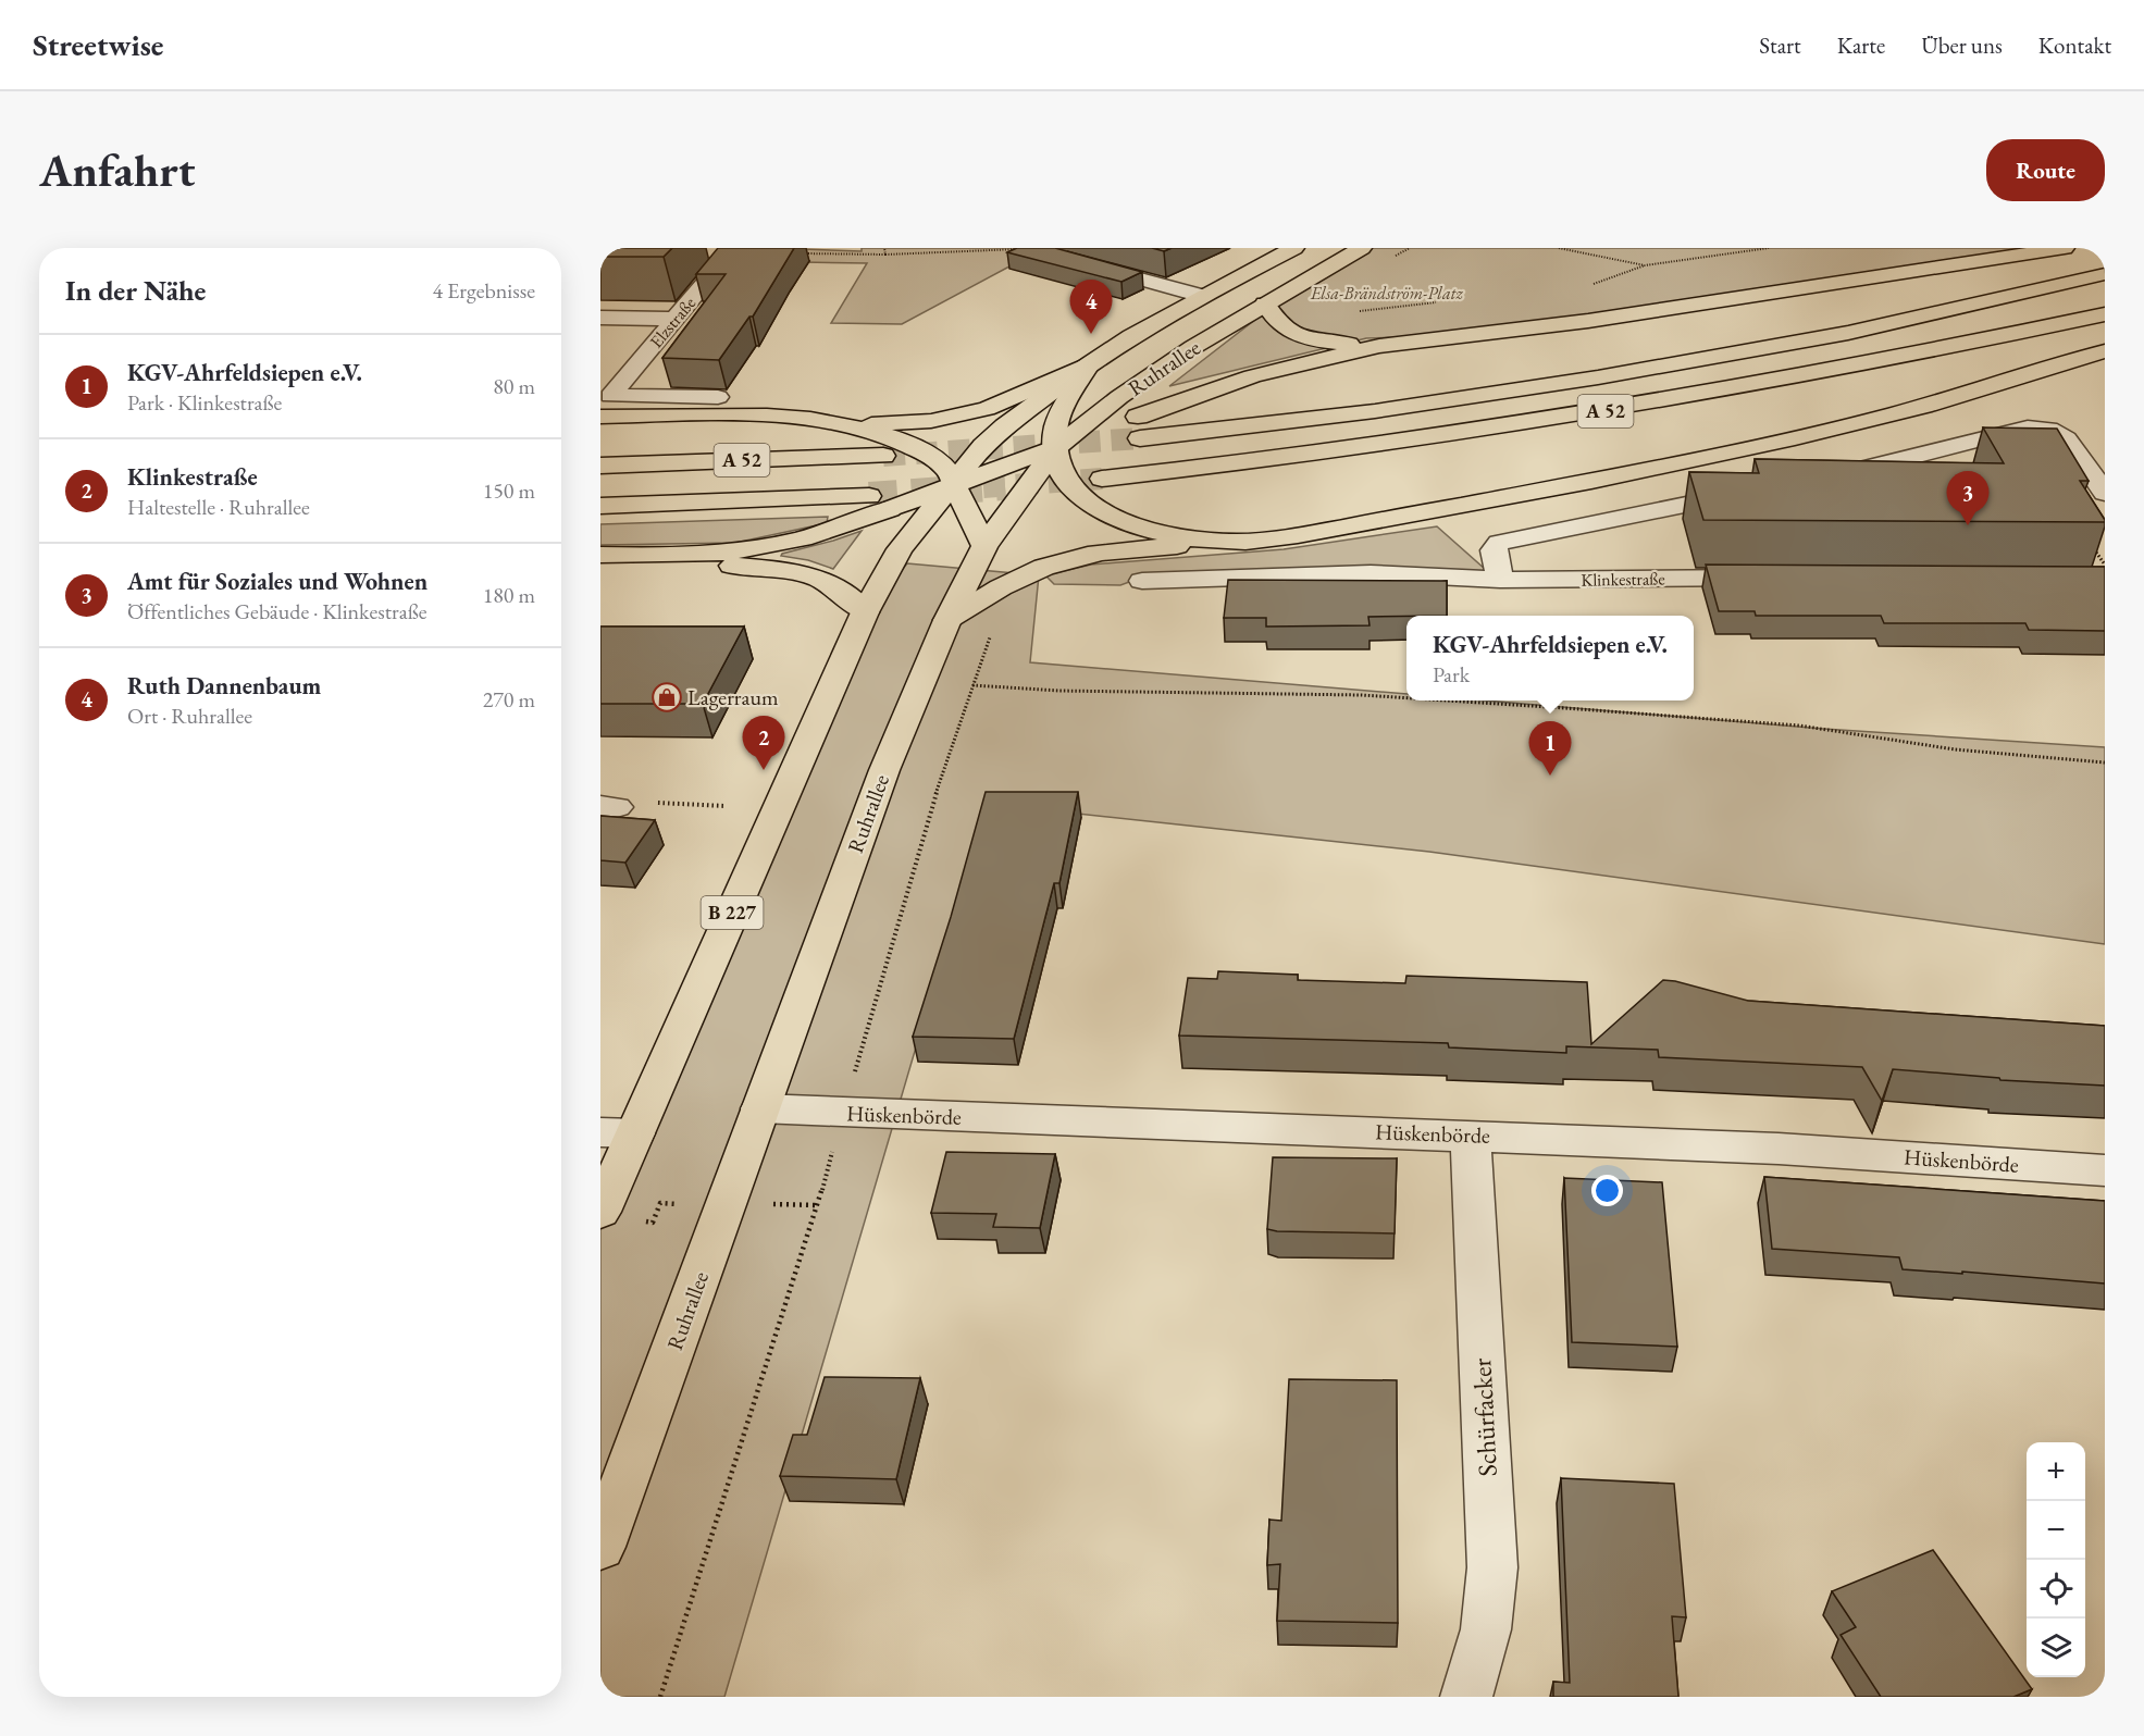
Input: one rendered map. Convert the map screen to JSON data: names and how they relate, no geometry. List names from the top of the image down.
{
  "streets": {
    "main road": ["Ruhrallee", "A 52", "B 227"],
    "street": [
      "Elzstraße",
      "Klinkestraße",
      "Hüskenbörde",
      "Schürfacker"
    ]
  },
  "crossings": [
    ["Ruhrallee", "Hüskenbörde"],
    ["Hüskenbörde", "Schürfacker"]
  ],
  "parks": ["Elsa-Brändström-Platz"],
  "places": {
    "shop": ["Lagerraum"]
  },
  "page": {
    "header": "Streetwise",
    "nav": [
      "Start",
      "Karte",
      "Über uns",
      "Kontakt"
    ],
    "buttons": "Route",
    "title": "Anfahrt",
    "heading": ["In der Nähe", "4 Ergebnisse"],
    "pins": [
      "4",
      "3",
      "2",
      "1"
    ],
    "list": [
      {
        "mark": "1",
        "name": "KGV-Ahrfeldsiepen e.V.",
        "note": "Park · Klinkestraße",
        "value": "80 m"
      },
      {
        "mark": "2",
        "name": "Klinkestraße",
        "note": "Haltestelle · Ruhrallee",
        "value": "150 m"
      },
      {
        "mark": "3",
        "name": "Amt für Soziales und Wohnen",
        "note": "Öffentliches Gebäude · Klinkestraße",
        "value": "180 m"
      },
      {
        "mark": "4",
        "name": "Ruth Dannenbaum",
        "note": "Ort · Ruhrallee",
        "value": "270 m"
      }
    ],
    "popup": ["KGV-Ahrfeldsiepen e.V.", "Park"],
    "map_buttons": ["+", "−"]
  }
}
